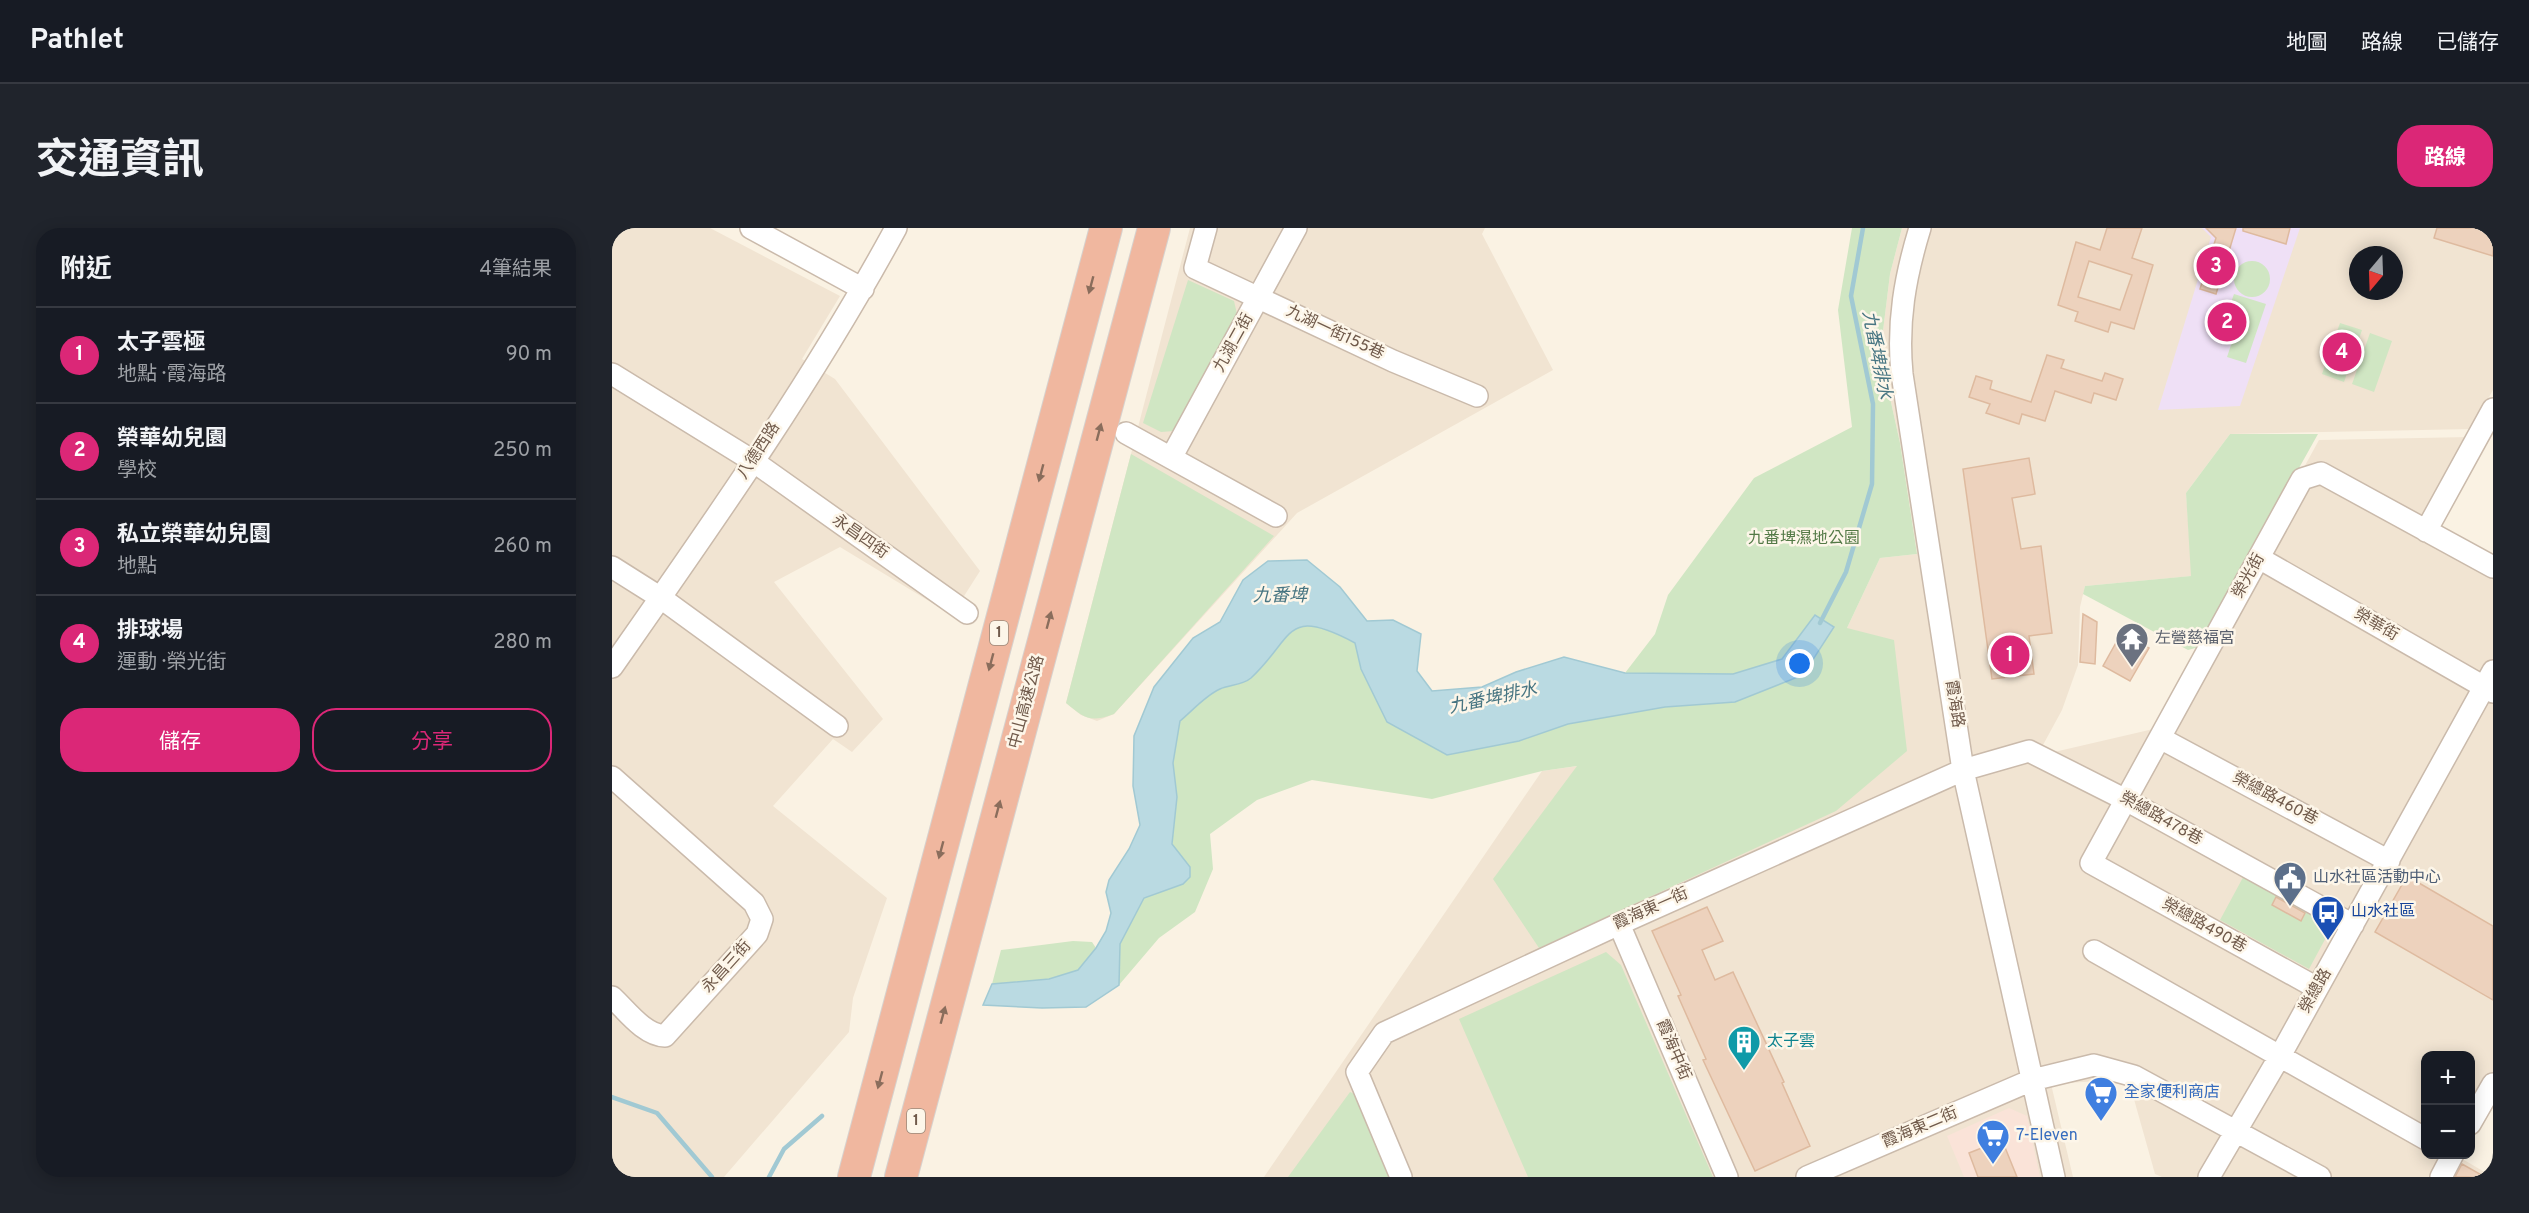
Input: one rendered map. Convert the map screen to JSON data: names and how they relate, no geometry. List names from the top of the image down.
{
  "streets": {
    "highway": ["1", "中山高速公路"],
    "street": [
      "九湖一街155巷",
      "九湖二街",
      "八德西路",
      "永昌四街",
      "榮光街",
      "榮華街",
      "霞海路",
      "榮總路460巷",
      "榮總路478巷",
      "霞海東一街",
      "榮總路490巷",
      "永昌三街",
      "榮總路",
      "霞海中街",
      "霞海東二街"
    ]
  },
  "crossings": [
    ["九湖一街155巷", "九湖二街"],
    ["八德西路", "永昌四街"],
    ["榮光街", "榮華街"],
    ["榮光街", "榮總路460巷"],
    ["榮光街", "榮總路478巷"],
    ["榮光街", "榮總路490巷"],
    ["榮華街", "榮總路"],
    ["霞海路", "榮總路478巷"],
    ["霞海路", "霞海東一街"],
    ["霞海路", "霞海東二街"],
    ["榮總路460巷", "榮總路"],
    ["榮總路478巷", "霞海東一街"],
    ["榮總路478巷", "榮總路"],
    ["霞海東一街", "霞海中街"],
    ["榮總路490巷", "榮總路"],
    ["榮總路", "霞海東二街"]
  ],
  "water": ["九番埤排水", "九番埤"],
  "parks": ["九番埤濕地公園"],
  "places": {
    "temple": ["左營慈福宮"],
    "public building": ["山水社區活動中心"],
    "bus stop": ["山水社區"],
    "building": ["太子雲"],
    "supermarket": ["全家便利商店", "7-Eleven"]
  },
  "north": "bottom",
  "page": {
    "header": "Pathlet",
    "nav": ["地圖", "路線", "已儲存"],
    "title": "交通資訊",
    "buttons": [
      "路線",
      ["儲存", "分享"]
    ],
    "heading": ["附近", "4筆結果"],
    "pins": [
      "3",
      "2",
      "4",
      "1"
    ],
    "list": [
      {
        "mark": "1",
        "name": "太子雲極",
        "note": "地點 · 霞海路",
        "value": "90 m"
      },
      {
        "mark": "2",
        "name": "榮華幼兒園",
        "note": "學校",
        "value": "250 m"
      },
      {
        "mark": "3",
        "name": "私立榮華幼兒園",
        "note": "地點",
        "value": "260 m"
      },
      {
        "mark": "4",
        "name": "排球場",
        "note": "運動 · 榮光街",
        "value": "280 m"
      }
    ],
    "map_buttons": ["+", "−"]
  }
}
